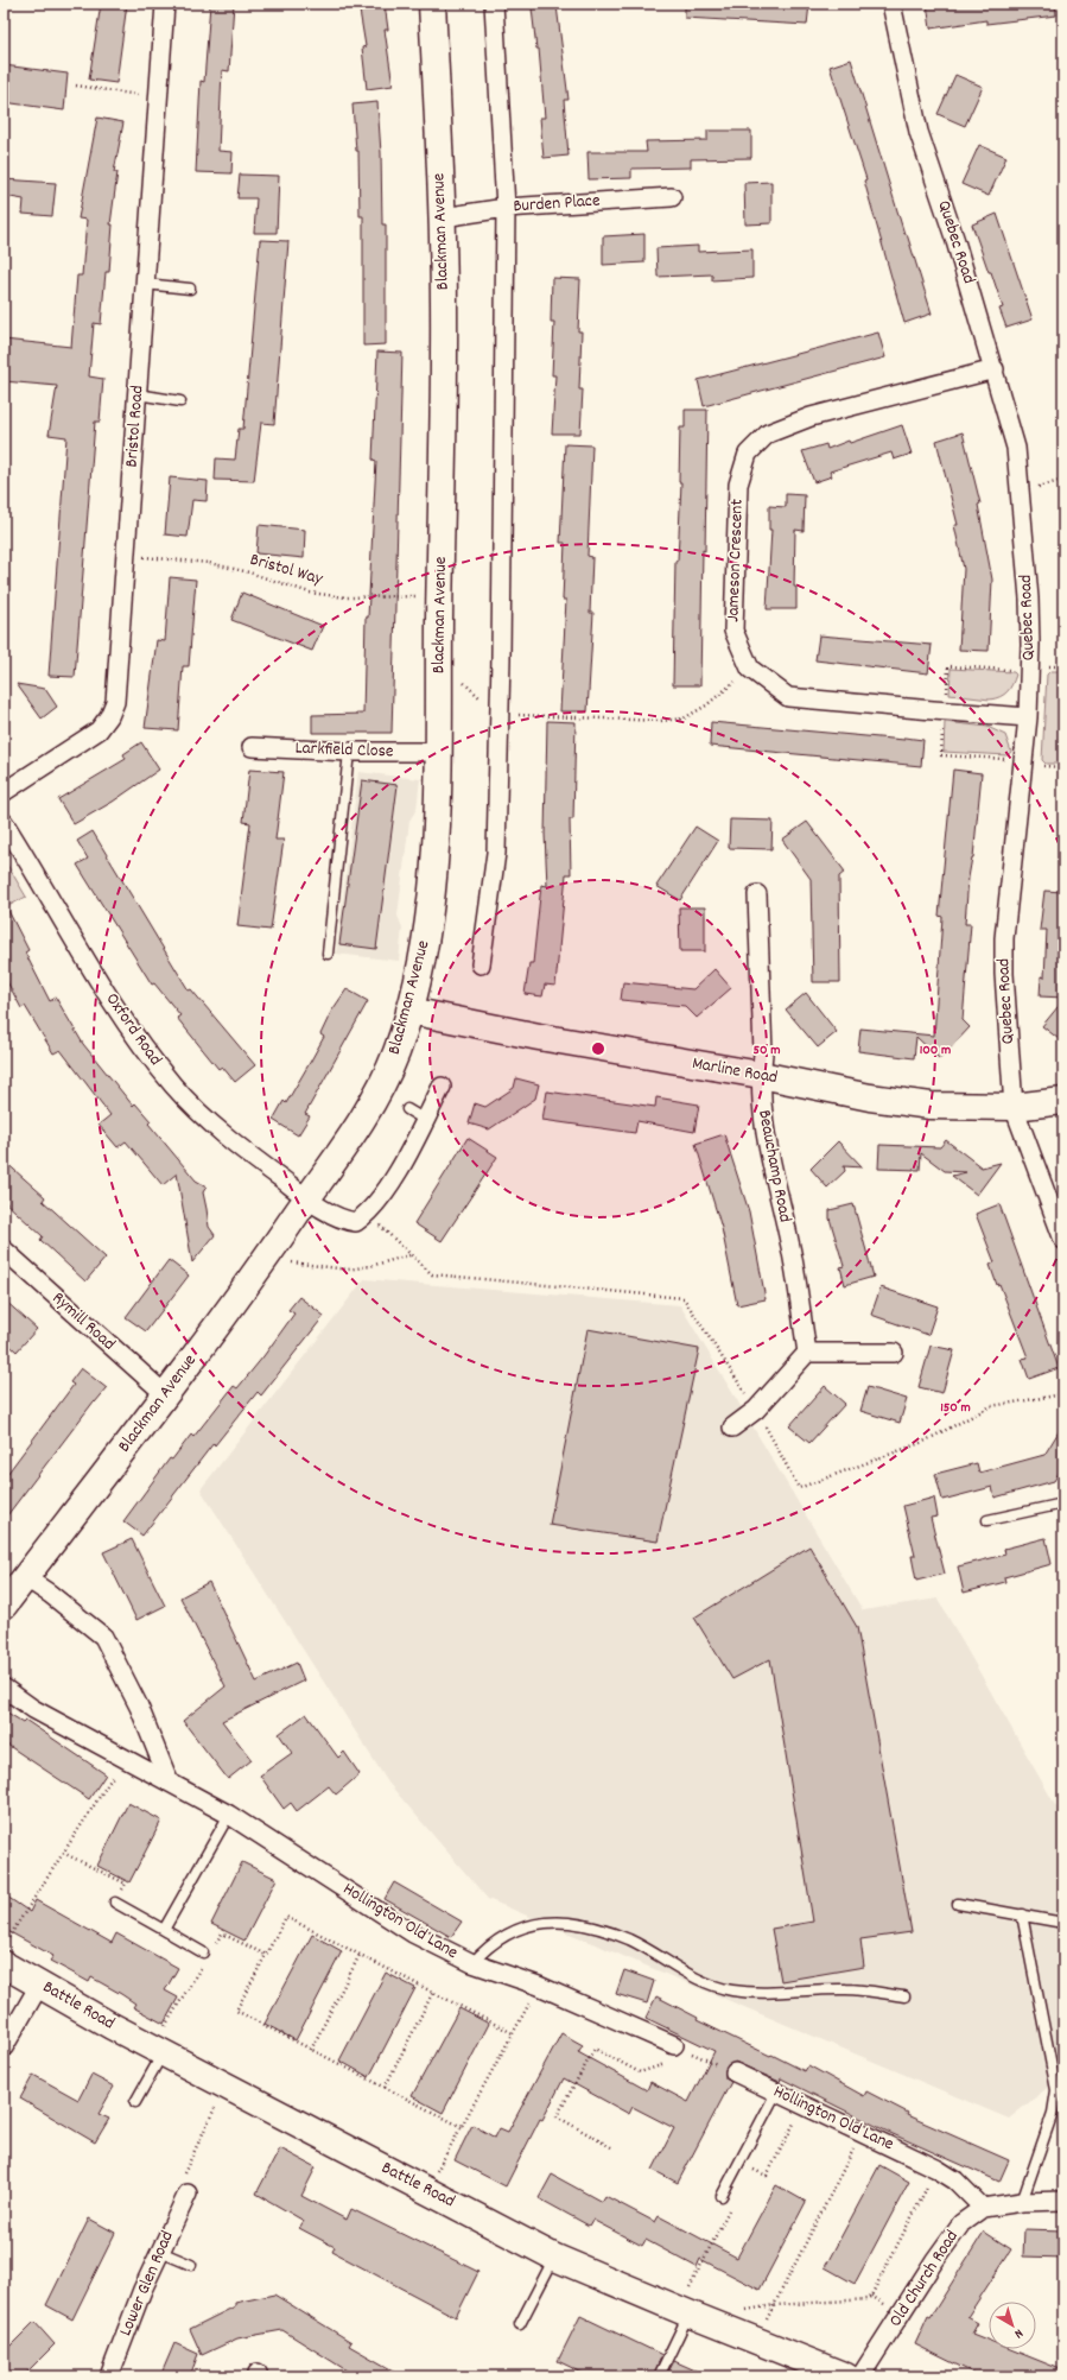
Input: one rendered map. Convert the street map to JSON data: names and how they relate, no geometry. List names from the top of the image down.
{
  "streets": {
    "street": [
      "Burden Place",
      "Blackman Avenue",
      "Quebec Road",
      "Bristol Road",
      "Jameson Crescent",
      "Larkfield Close",
      "Oxford Road",
      "Marline Road",
      "Beauchamp Road",
      "Rymill Road",
      "Hollington Old Lane",
      "Battle Road",
      "Old Church Road",
      "Lower Glen Road"
    ],
    "path": ["Bristol Way"]
  },
  "crossings": [
    ["Burden Place", "Blackman Avenue"],
    ["Blackman Avenue", "Bristol Way"],
    ["Blackman Avenue", "Larkfield Close"],
    ["Blackman Avenue", "Oxford Road"],
    ["Blackman Avenue", "Marline Road"],
    ["Blackman Avenue", "Rymill Road"],
    ["Quebec Road", "Jameson Crescent"],
    ["Quebec Road", "Marline Road"],
    ["Bristol Road", "Bristol Way"],
    ["Marline Road", "Beauchamp Road"],
    ["Hollington Old Lane", "Old Church Road"]
  ],
  "north": "bottom right",
  "rings": ["50 m", "100 m", "150 m"]
}
